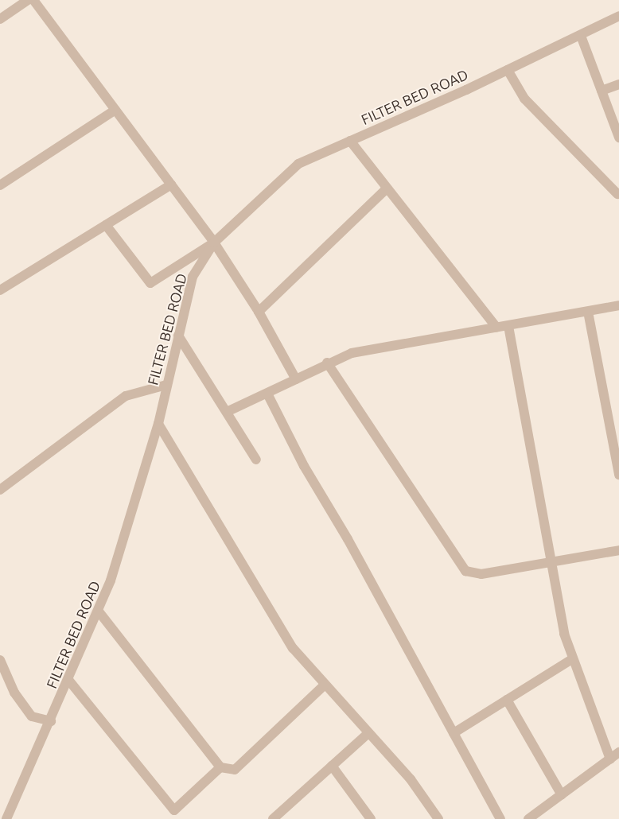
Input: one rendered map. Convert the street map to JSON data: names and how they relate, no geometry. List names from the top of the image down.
{
  "streets": {
    "street": ["FILTER BED ROAD"]
  }
}
